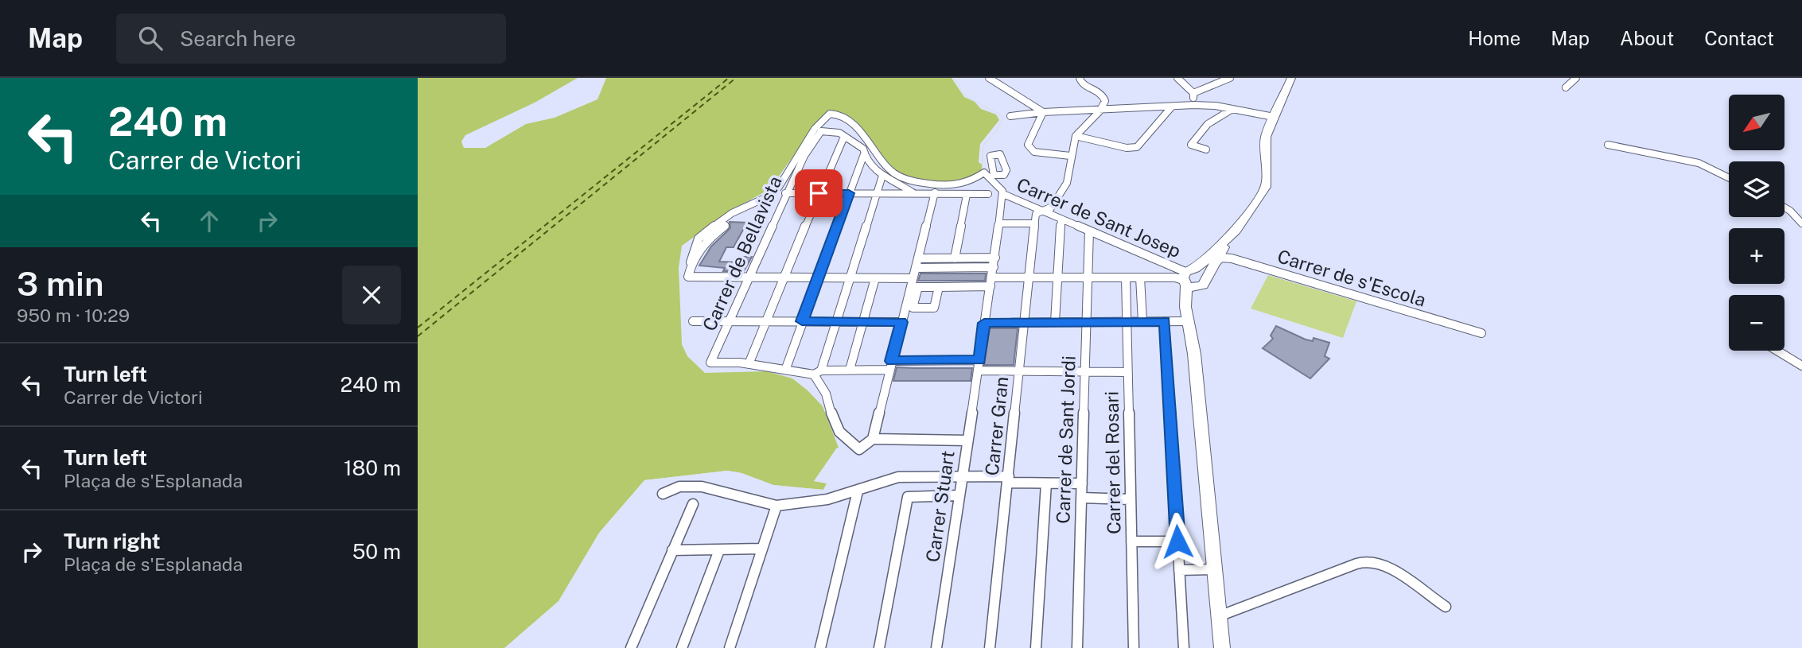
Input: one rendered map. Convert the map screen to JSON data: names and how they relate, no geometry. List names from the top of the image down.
{
  "streets": {
    "street": [
      "Carrer de Sant Josep",
      "Carrer de Bellavista",
      "Carrer de s'Escola",
      "Carrer Gran",
      "Carrer de Sant Jordi",
      "Carrer del Rosari",
      "Carrer Stuart"
    ]
  },
  "crossings": [
    ["Carrer de Sant Josep", "Carrer Gran"],
    ["Carrer de Sant Josep", "Carrer de Sant Jordi"]
  ],
  "north": "bottom left",
  "page": {
    "header": "Map",
    "search": "Search here",
    "nav": [
      "Home",
      "Map",
      "About",
      "Contact"
    ],
    "turn": ["240 m", "Carrer de Victori"],
    "map_buttons": ["+", "−"],
    "heading": ["3 min", "950 m · 10:29"],
    "list": [
      {
        "name": "Turn left",
        "note": "Carrer de Victori",
        "value": "240 m"
      },
      {
        "name": "Turn left",
        "note": "Plaça de s'Esplanada",
        "value": "180 m"
      },
      {
        "name": "Turn right",
        "note": "Plaça de s'Esplanada",
        "value": "50 m"
      }
    ]
  }
}
